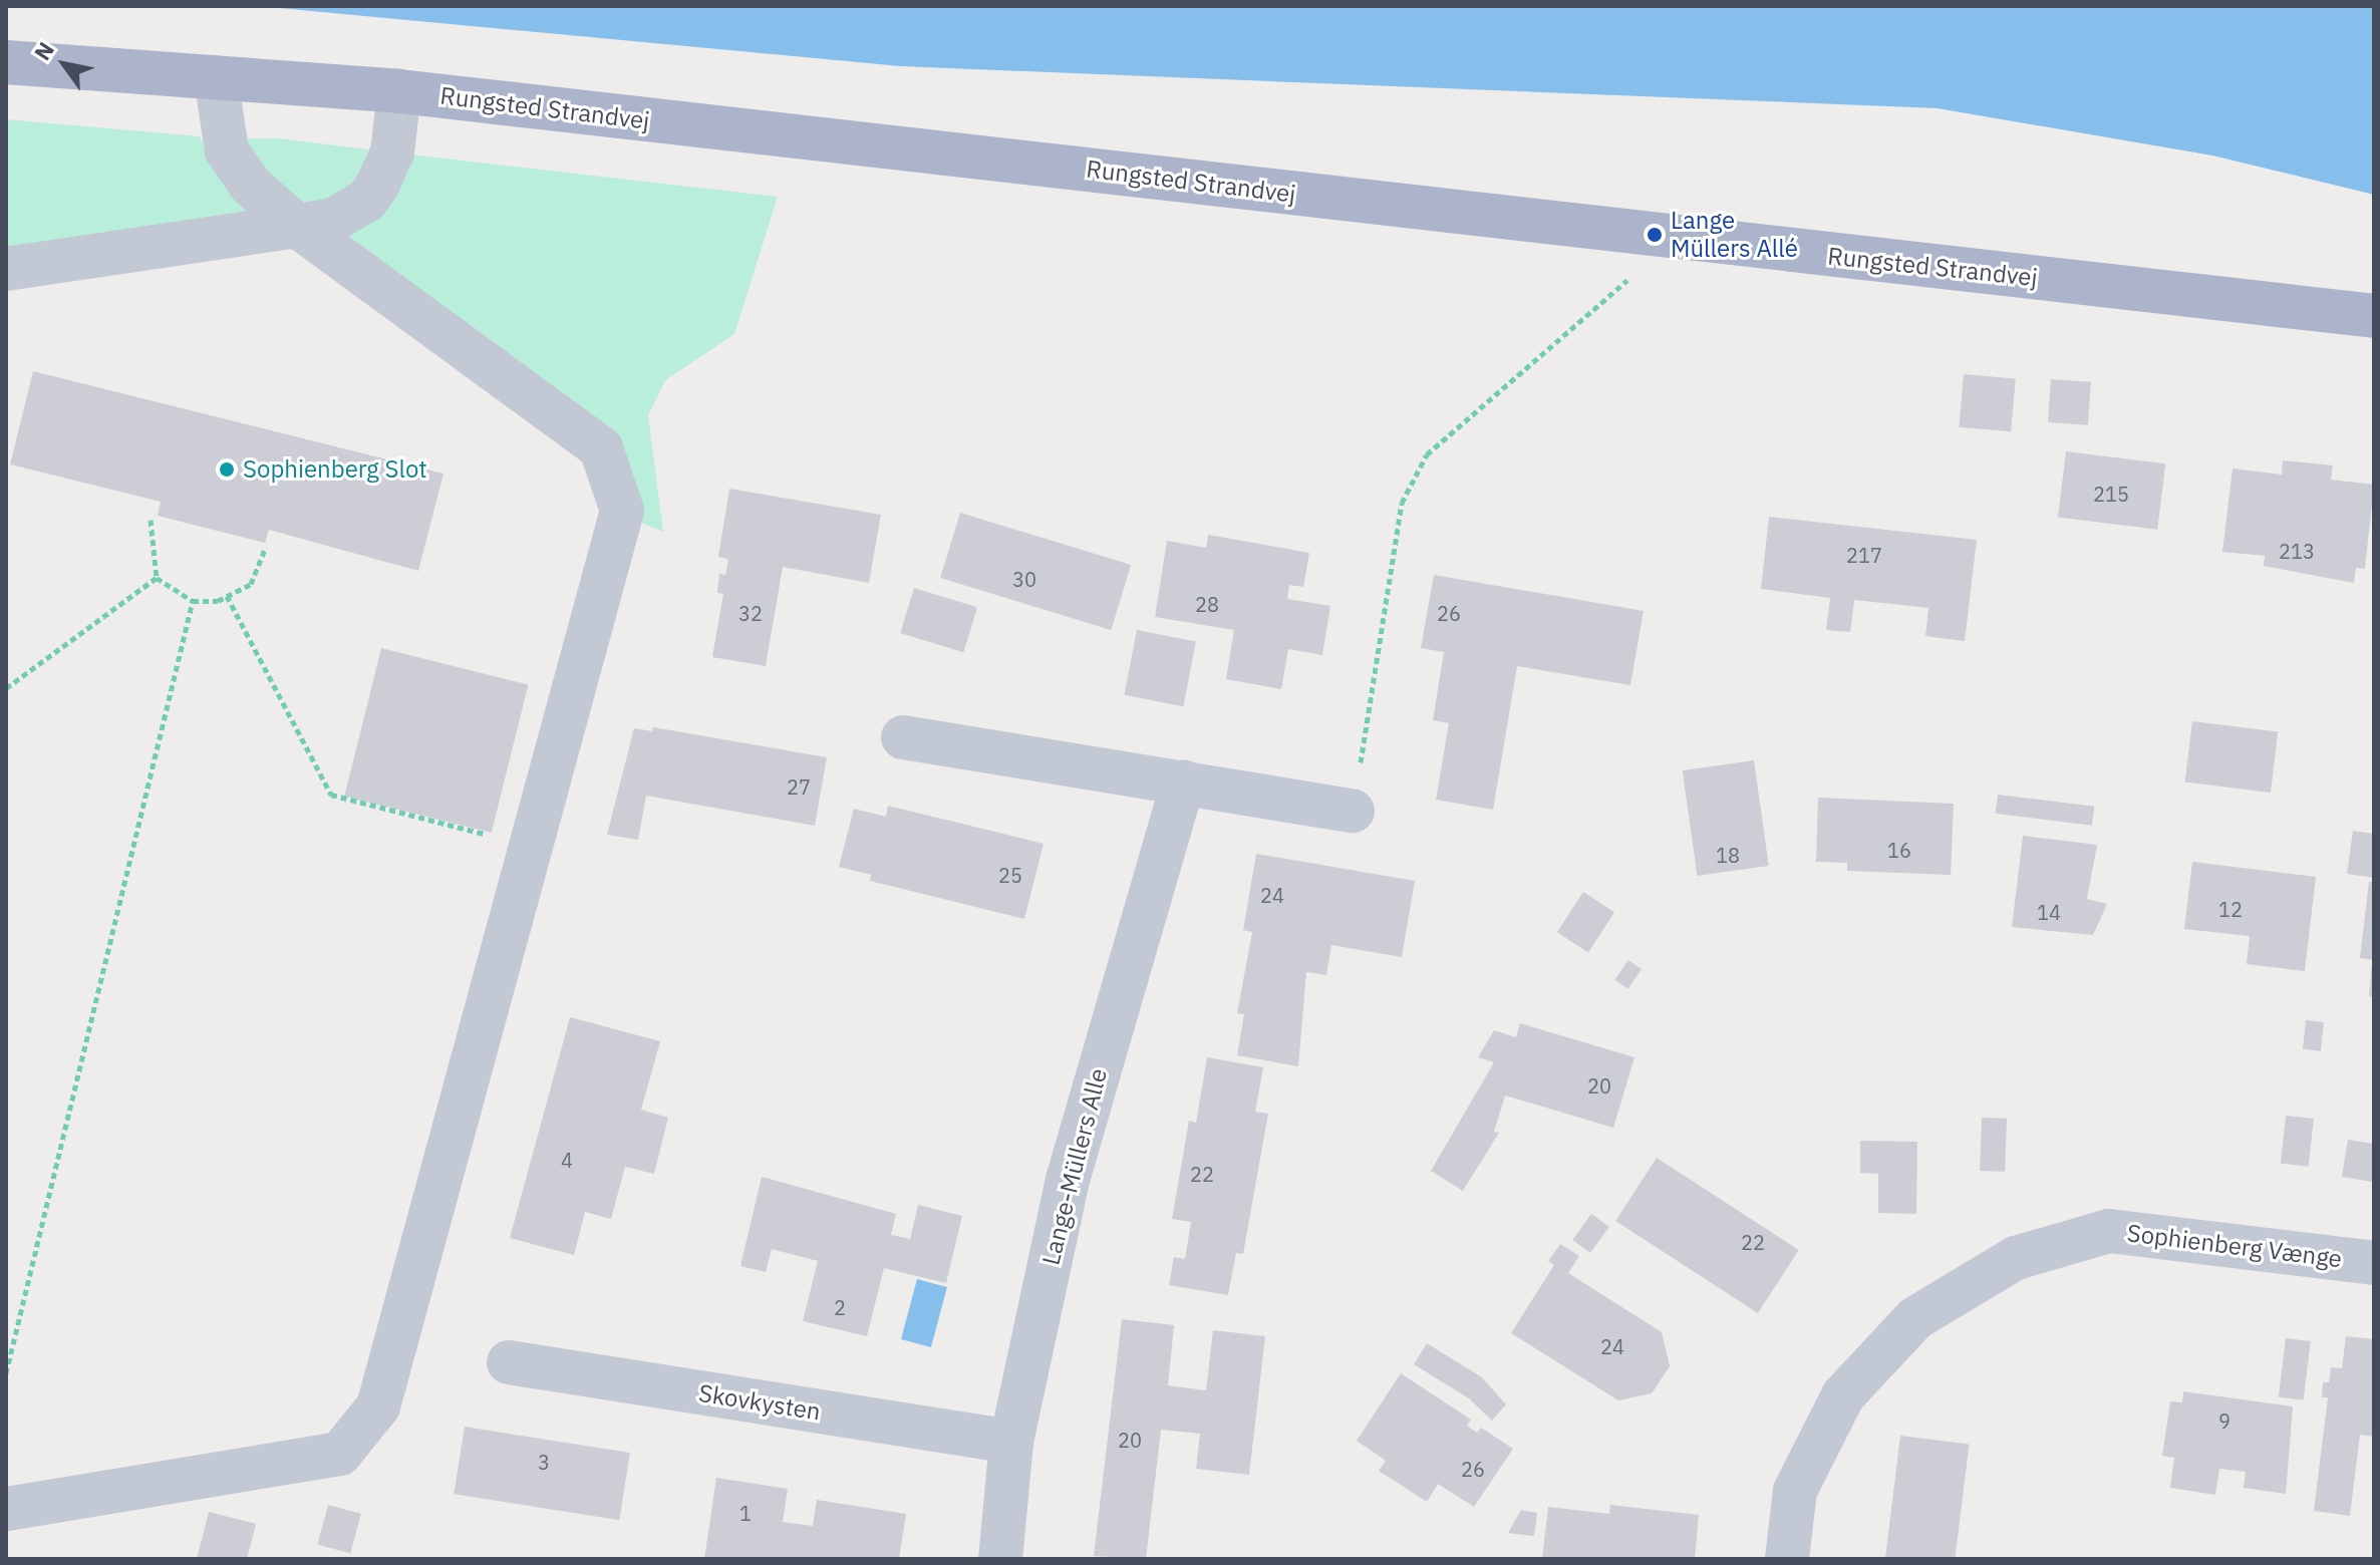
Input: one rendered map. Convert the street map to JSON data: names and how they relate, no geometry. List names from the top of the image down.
{
  "streets": {
    "main road": ["Rungsted Strandvej"],
    "street": ["Lange-Müllers Alle", "Sophienberg Vænge", "Skovkysten"]
  },
  "crossings": [
    ["Lange-Müllers Alle", "Skovkysten"]
  ],
  "places": ["Lange Müllers Allé", "Sophienberg Slot"],
  "house_numbers": [
    "215",
    "213",
    "217",
    "30",
    "28",
    "32",
    "26",
    "27",
    "16",
    "18",
    "25",
    "24",
    "12",
    "14",
    "20",
    "4",
    "22",
    "22",
    "2",
    "24",
    "9",
    "20",
    "3",
    "26",
    "1"
  ],
  "north": "top left"
}
